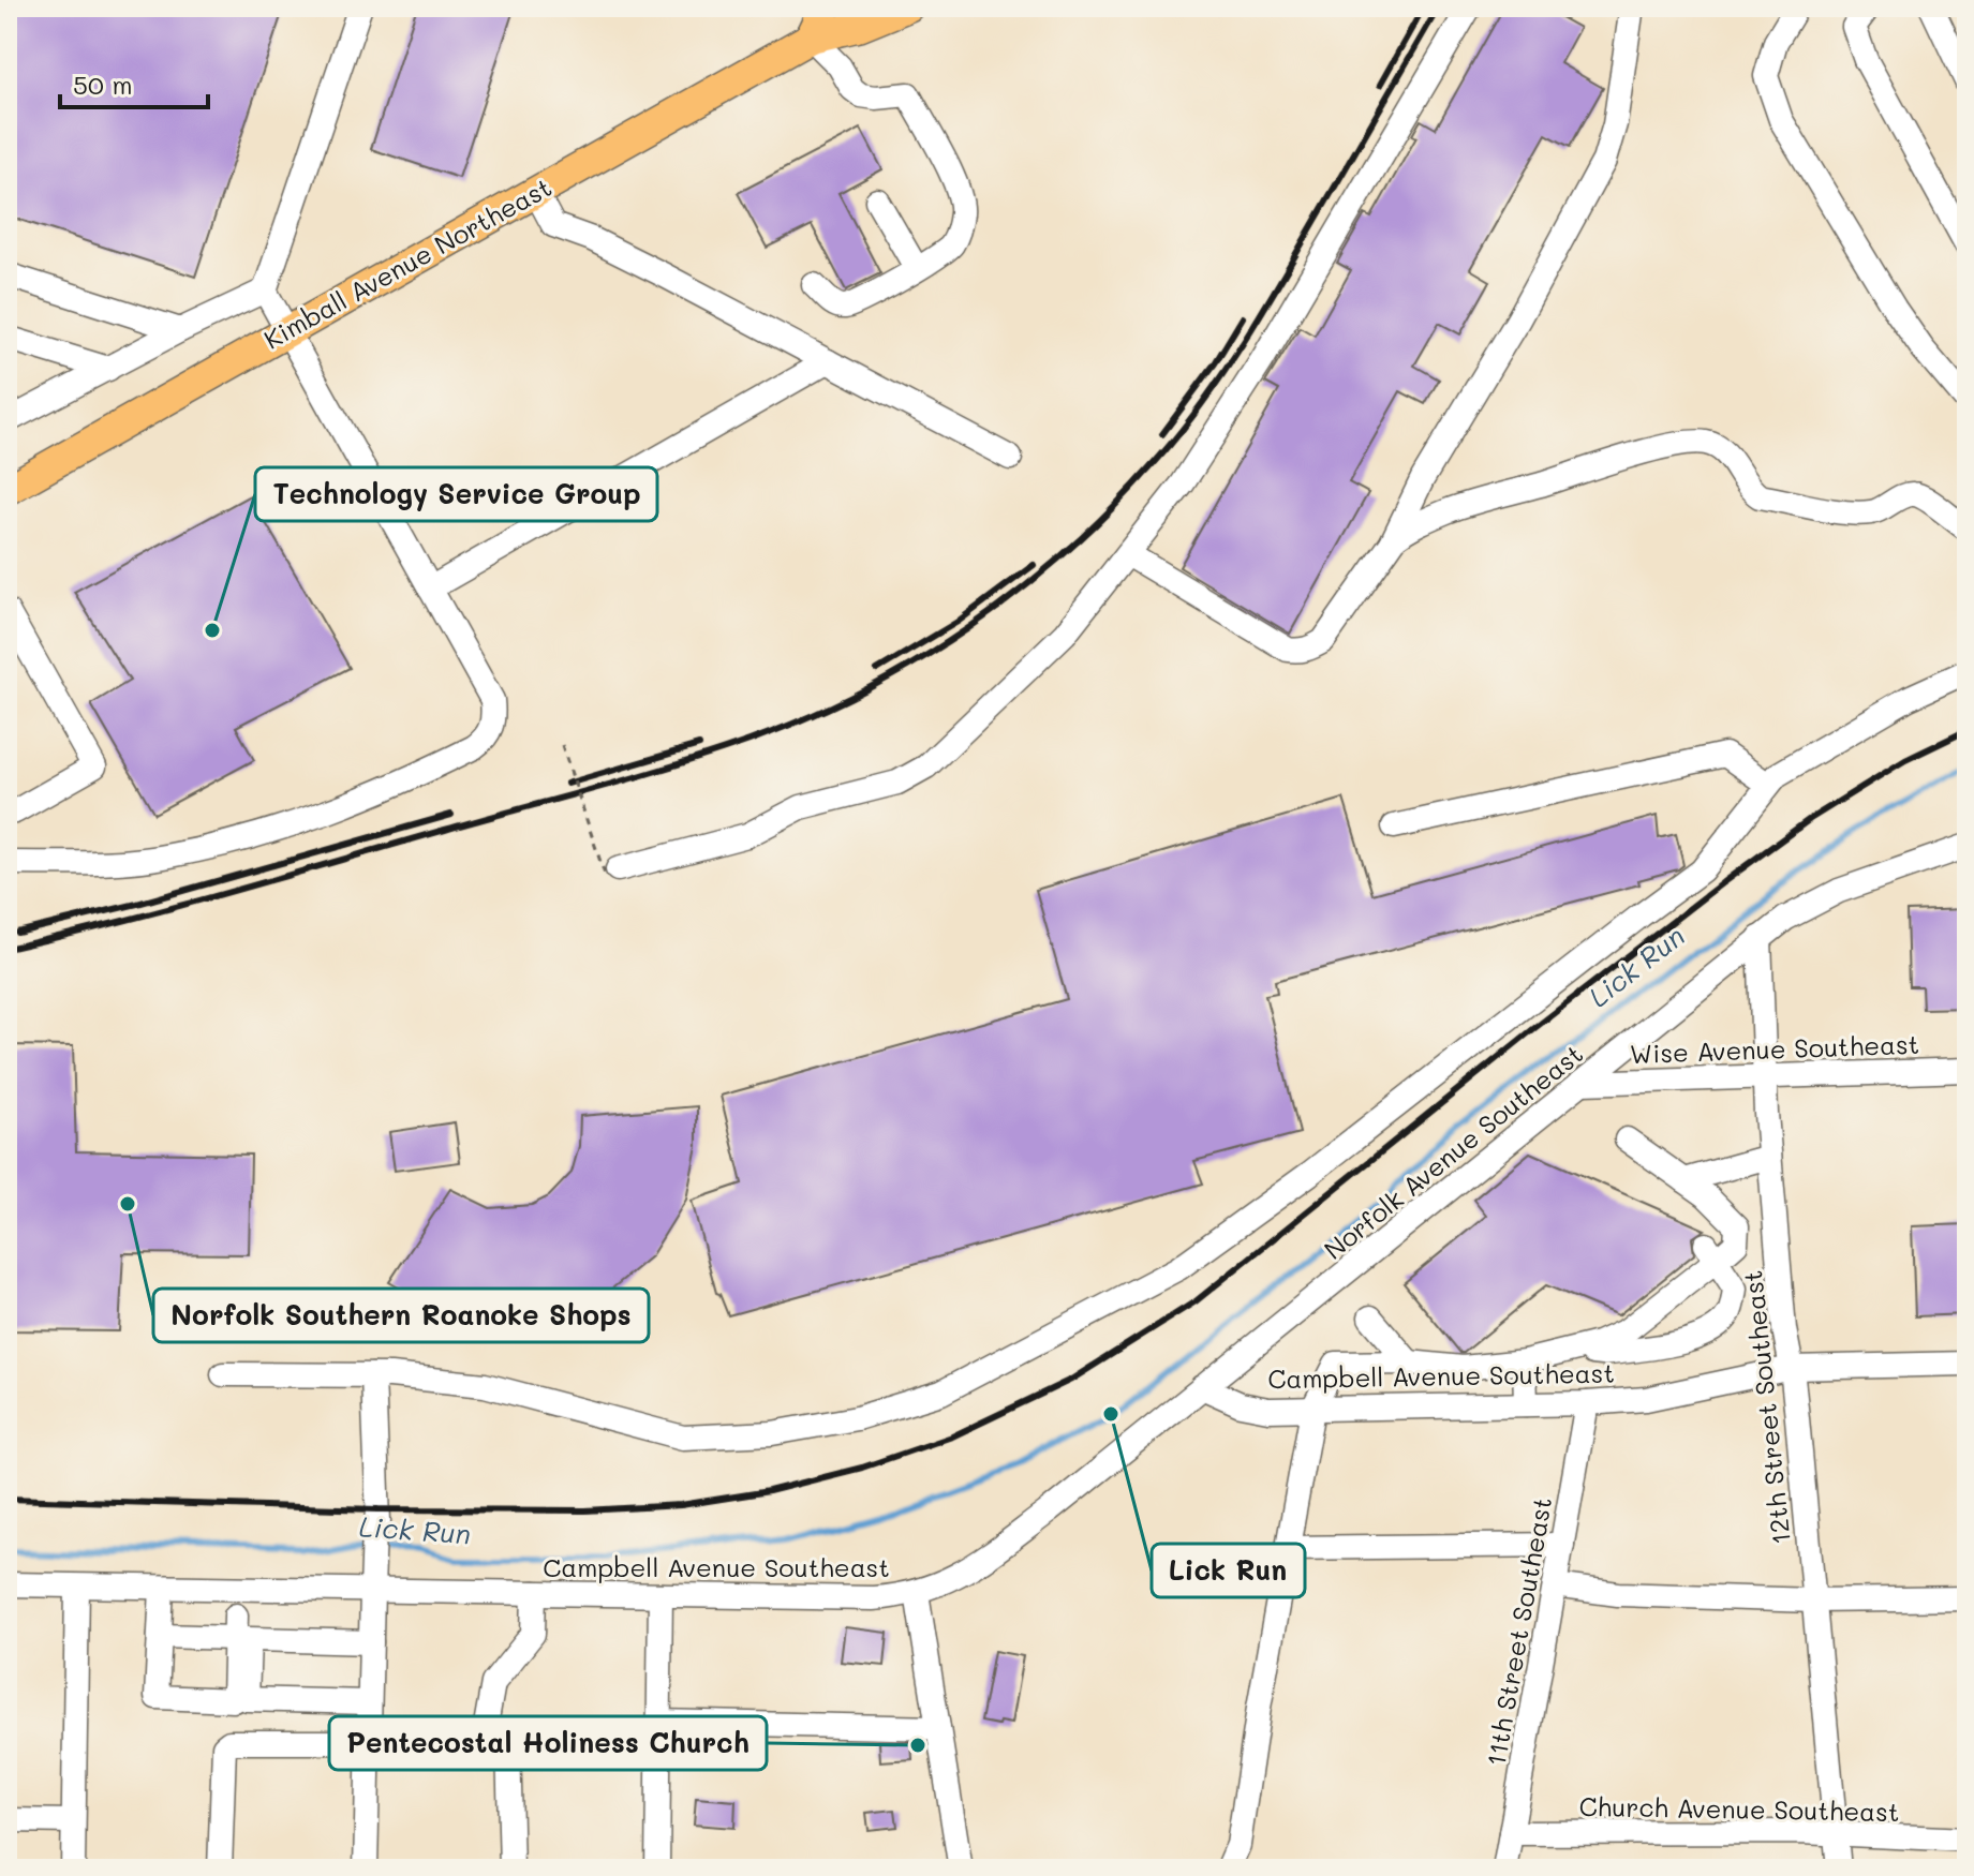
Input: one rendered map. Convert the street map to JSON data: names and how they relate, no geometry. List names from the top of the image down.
{
  "streets": {
    "main road": ["Kimball Avenue Northeast"],
    "street": [
      "Wise Avenue Southeast",
      "Norfolk Avenue Southeast",
      "Campbell Avenue Southeast",
      "12th Street Southeast",
      "11th Street Southeast",
      "Church Avenue Southeast"
    ]
  },
  "crossings": [
    ["Wise Avenue Southeast", "Norfolk Avenue Southeast"],
    ["Wise Avenue Southeast", "12th Street Southeast"],
    ["Norfolk Avenue Southeast", "Campbell Avenue Southeast"],
    ["Norfolk Avenue Southeast", "12th Street Southeast"],
    ["Campbell Avenue Southeast", "12th Street Southeast"],
    ["Campbell Avenue Southeast", "11th Street Southeast"],
    ["12th Street Southeast", "Church Avenue Southeast"],
    ["11th Street Southeast", "Church Avenue Southeast"]
  ],
  "water": ["Lick Run"],
  "places": [
    "Technology Service Group",
    "Norfolk Southern Roanoke Shops",
    "Lick Run",
    "Pentecostal Holiness Church"
  ],
  "scale_bar": "50 m"
}
